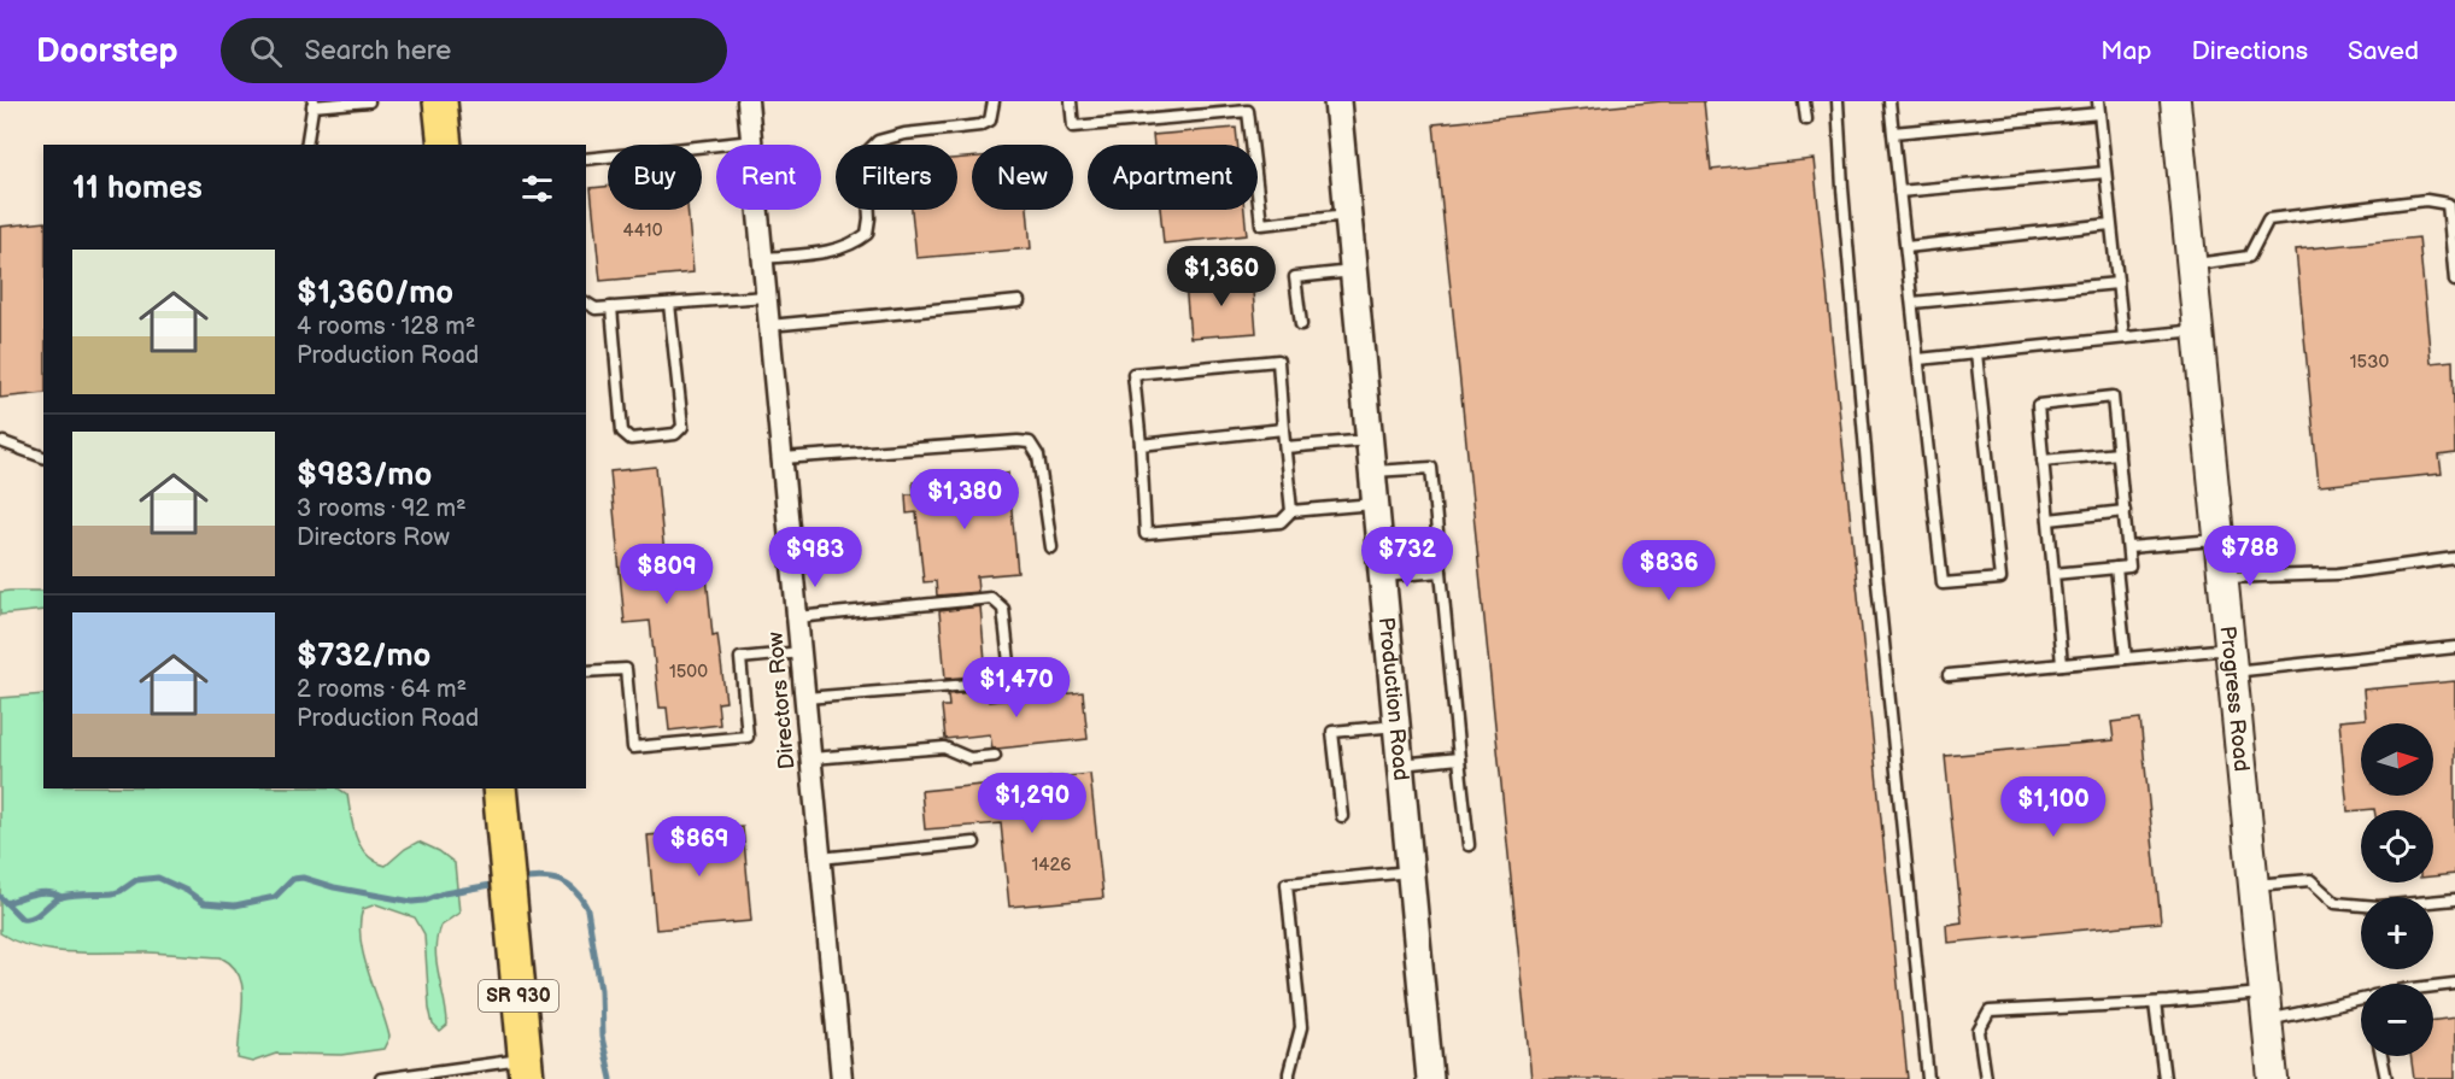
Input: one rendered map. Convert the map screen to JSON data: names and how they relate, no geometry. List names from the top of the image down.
{
  "streets": {
    "highway": ["SR 930"],
    "main road": ["Progress Road"],
    "street": ["Production Road", "Directors Row"]
  },
  "house_numbers": [
    "4410",
    "1530",
    "1500",
    "1426"
  ],
  "north": "right",
  "page": {
    "header": "Doorstep",
    "search": "Search here",
    "nav": ["Map", "Directions", "Saved"],
    "chip": [
      "Buy",
      "Rent",
      "Filters",
      "New",
      "Apartment"
    ],
    "heading": "11 homes",
    "list": [
      {
        "name": "$1,360/mo",
        "note": "4 rooms · 128 m² · Production Road"
      },
      {
        "name": "$983/mo",
        "note": "3 rooms · 92 m² · Directors Row"
      },
      {
        "name": "$732/mo",
        "note": "2 rooms · 64 m² · Production Road"
      }
    ],
    "price": [
      "$1,360",
      "$1,380",
      "$788",
      "$983",
      "$732",
      "$836",
      "$809",
      "$1,470",
      "$1,290",
      "$1,100",
      "$869"
    ],
    "map_buttons": ["+", "−"]
  }
}
